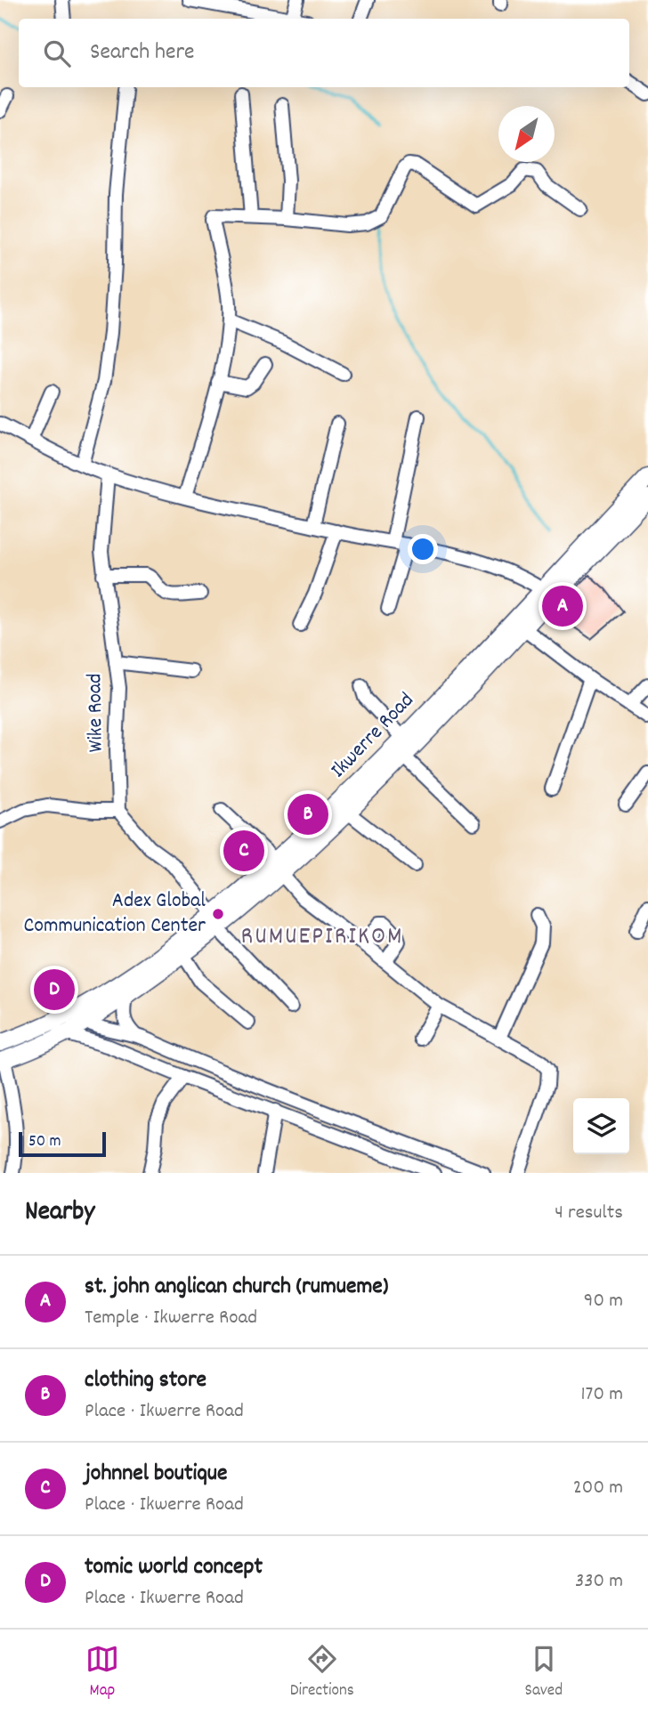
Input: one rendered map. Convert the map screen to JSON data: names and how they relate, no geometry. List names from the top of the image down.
{
  "streets": {
    "main road": ["Ikwerre Road"],
    "street": ["Wike Road"]
  },
  "districts": ["RUMUEPIRIKOM"],
  "places": ["Adex Global Communication Center"],
  "scale_bar": "50 m",
  "north": "bottom left",
  "page": {
    "search": "Search here",
    "pins": [
      "A",
      "B",
      "C",
      "D"
    ],
    "scale": "50 m",
    "heading": ["Nearby", "4 results"],
    "list": [
      {
        "mark": "A",
        "name": "st. john anglican church (rumueme)",
        "note": "Temple · Ikwerre Road",
        "value": "90 m"
      },
      {
        "mark": "B",
        "name": "clothing store",
        "note": "Place · Ikwerre Road",
        "value": "170 m"
      },
      {
        "mark": "C",
        "name": "johnnel boutique",
        "note": "Place · Ikwerre Road",
        "value": "200 m"
      },
      {
        "mark": "D",
        "name": "tomic world concept",
        "note": "Place · Ikwerre Road",
        "value": "330 m"
      }
    ],
    "nav": ["Map", "Directions", "Saved"]
  }
}
